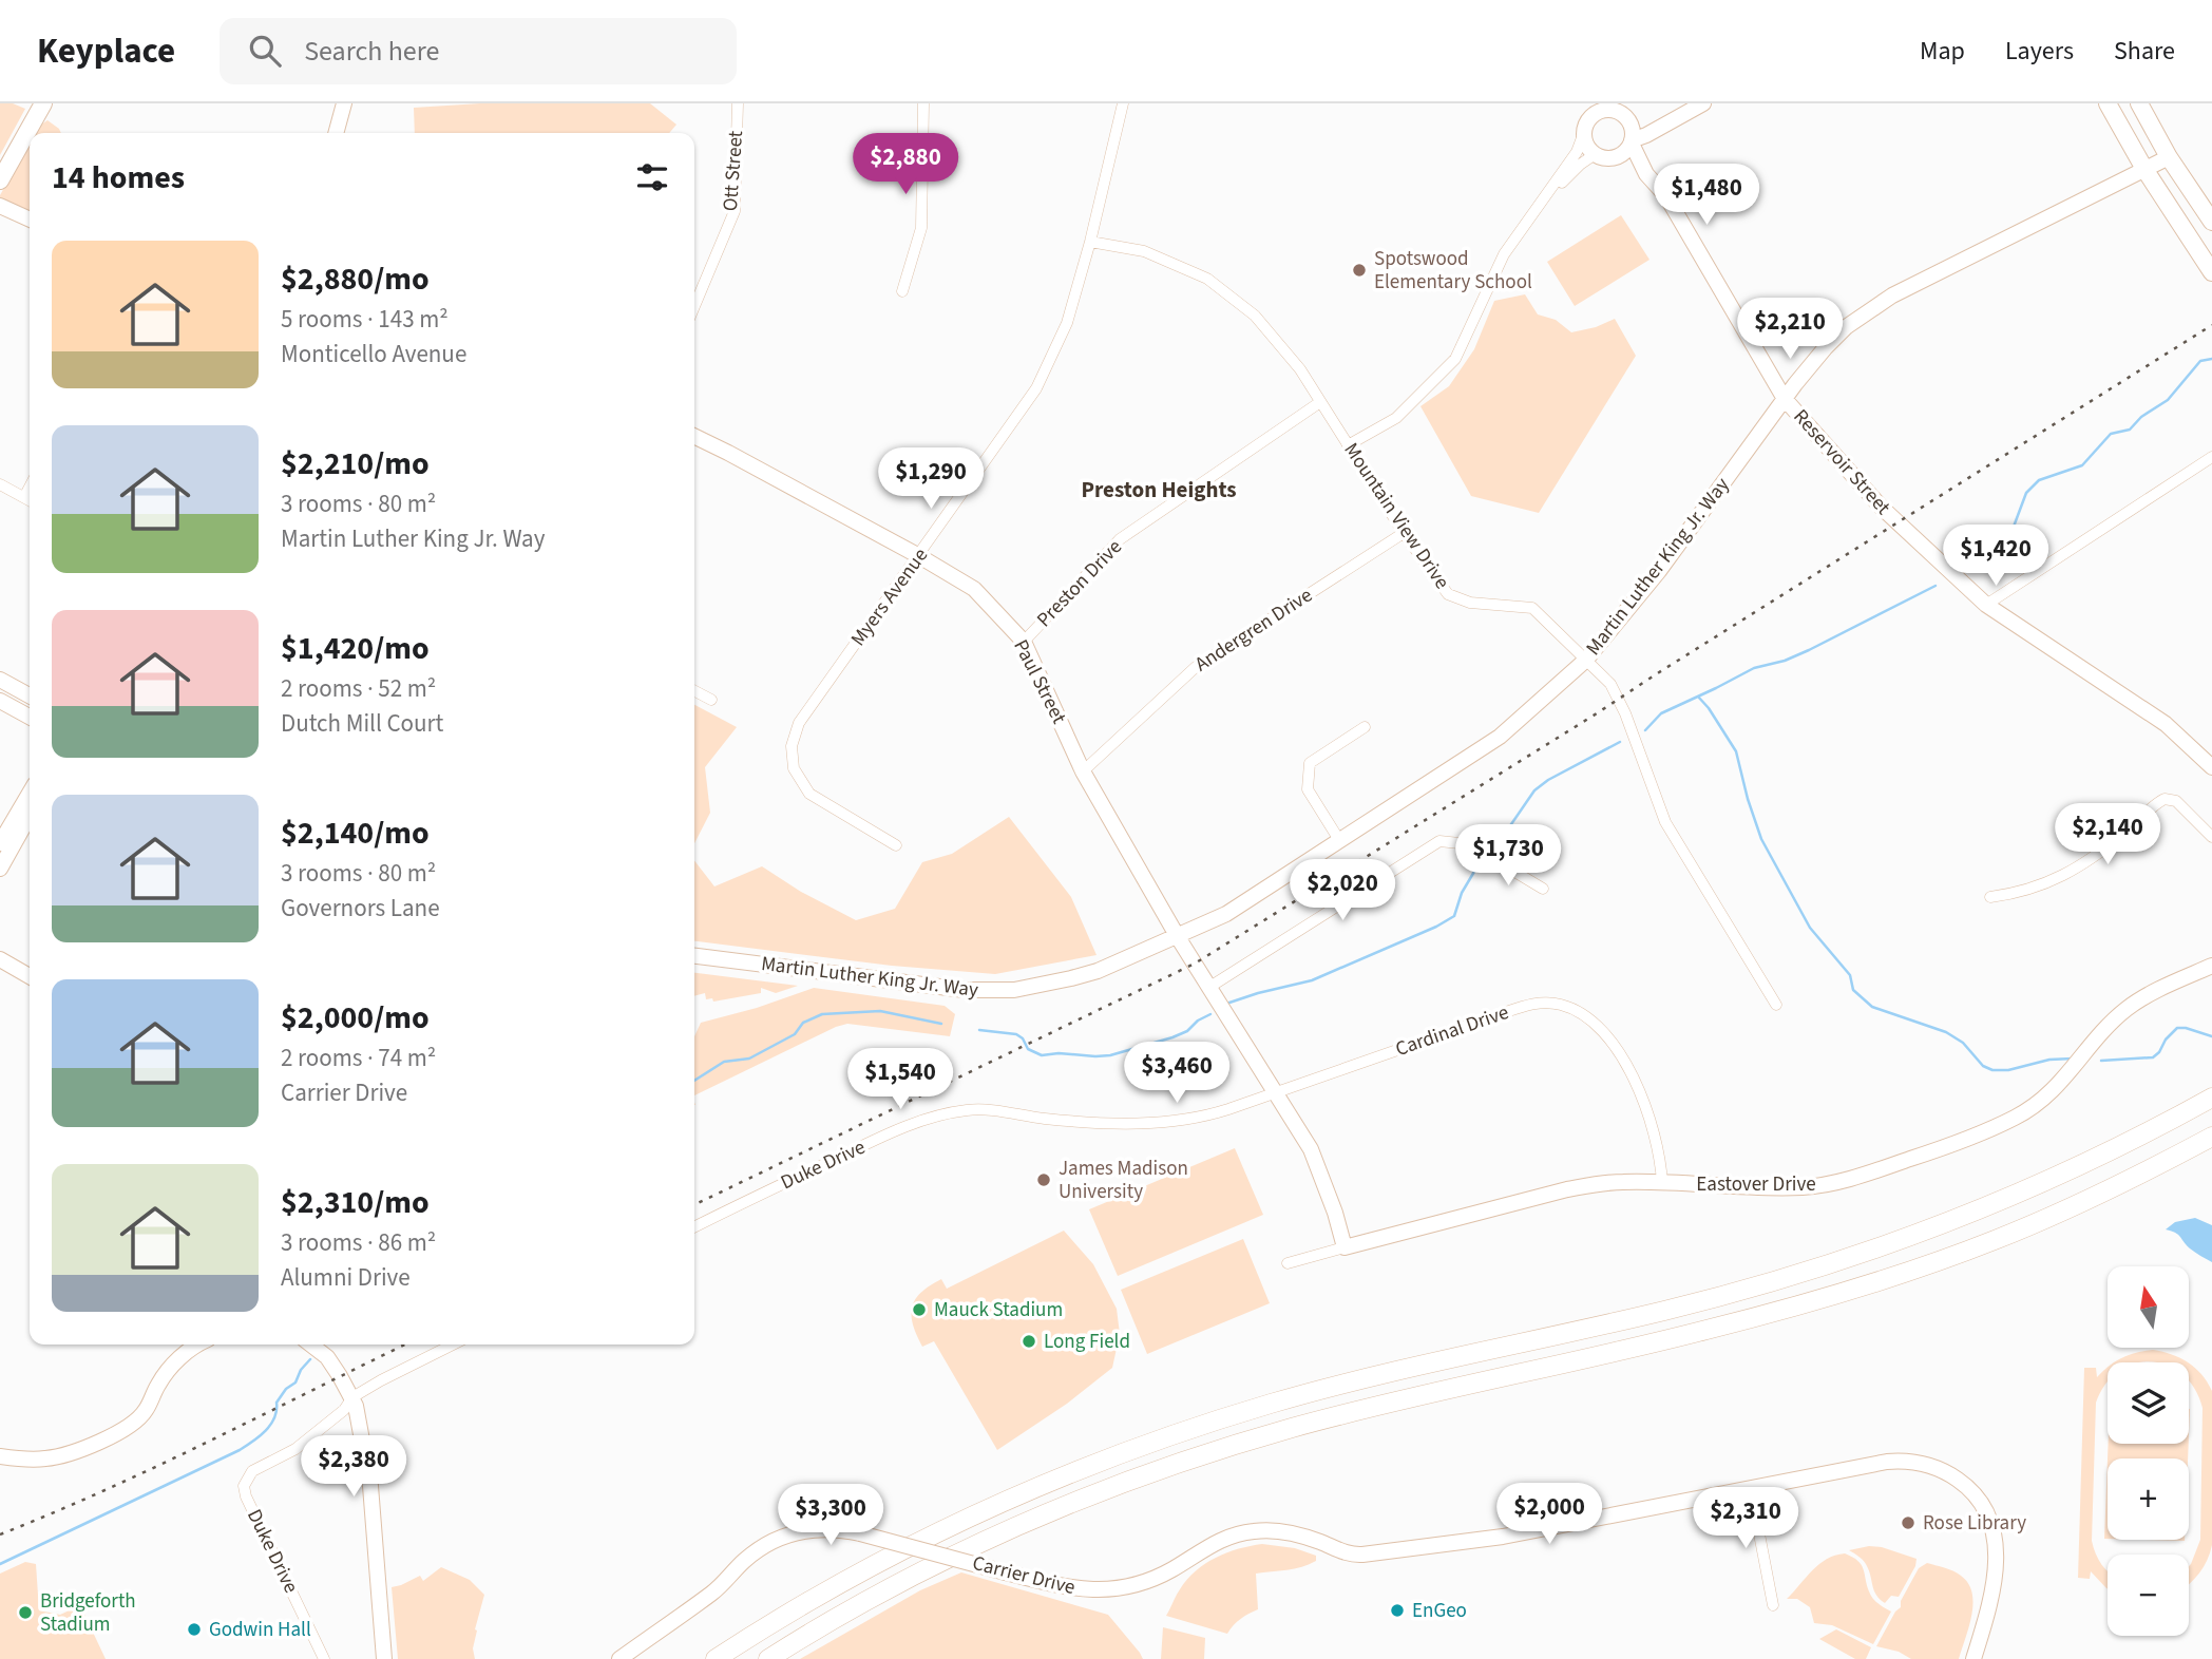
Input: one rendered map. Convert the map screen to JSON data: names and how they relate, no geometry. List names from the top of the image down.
{
  "streets": {
    "street": [
      "Ott Street",
      "Reservoir Street",
      "Mountain View Drive",
      "Martin Luther King Jr. Way",
      "Preston Drive",
      "Myers Avenue",
      "Andergren Drive",
      "Paul Street",
      "Cardinal Drive",
      "Duke Drive",
      "Eastover Drive",
      "Carrier Drive"
    ]
  },
  "crossings": [
    ["Reservoir Street", "Martin Luther King Jr. Way"],
    ["Mountain View Drive", "Martin Luther King Jr. Way"],
    ["Mountain View Drive", "Preston Drive"],
    ["Mountain View Drive", "Myers Avenue"],
    ["Mountain View Drive", "Andergren Drive"],
    ["Martin Luther King Jr. Way", "Paul Street"],
    ["Preston Drive", "Paul Street"],
    ["Myers Avenue", "Paul Street"],
    ["Andergren Drive", "Paul Street"],
    ["Paul Street", "Cardinal Drive"],
    ["Paul Street", "Eastover Drive"],
    ["Cardinal Drive", "Duke Drive"],
    ["Cardinal Drive", "Eastover Drive"]
  ],
  "districts": ["Preston Heights"],
  "places": [
    "Spotswood Elementary School",
    "James Madison University",
    "Mauck Stadium",
    "Long Field",
    "Rose Library",
    "EnGeo",
    "Bridgeforth Stadium",
    "Godwin Hall"
  ],
  "north": "top",
  "page": {
    "header": "Keyplace",
    "search": "Search here",
    "nav": ["Map", "Layers", "Share"],
    "price": [
      "$2,880",
      "$1,480",
      "$2,210",
      "$1,290",
      "$1,420",
      "$2,140",
      "$1,730",
      "$2,020",
      "$3,460",
      "$1,540",
      "$2,380",
      "$2,000",
      "$3,300",
      "$2,310"
    ],
    "heading": "14 homes",
    "list": [
      {
        "name": "$2,880/mo",
        "note": "5 rooms · 143 m² · Monticello Avenue"
      },
      {
        "name": "$2,210/mo",
        "note": "3 rooms · 80 m² · Martin Luther King Jr. Way"
      },
      {
        "name": "$1,420/mo",
        "note": "2 rooms · 52 m² · Dutch Mill Court"
      },
      {
        "name": "$2,140/mo",
        "note": "3 rooms · 80 m² · Governors Lane"
      },
      {
        "name": "$2,000/mo",
        "note": "2 rooms · 74 m² · Carrier Drive"
      },
      {
        "name": "$2,310/mo",
        "note": "3 rooms · 86 m² · Alumni Drive"
      }
    ],
    "map_buttons": ["+", "−"]
  }
}
